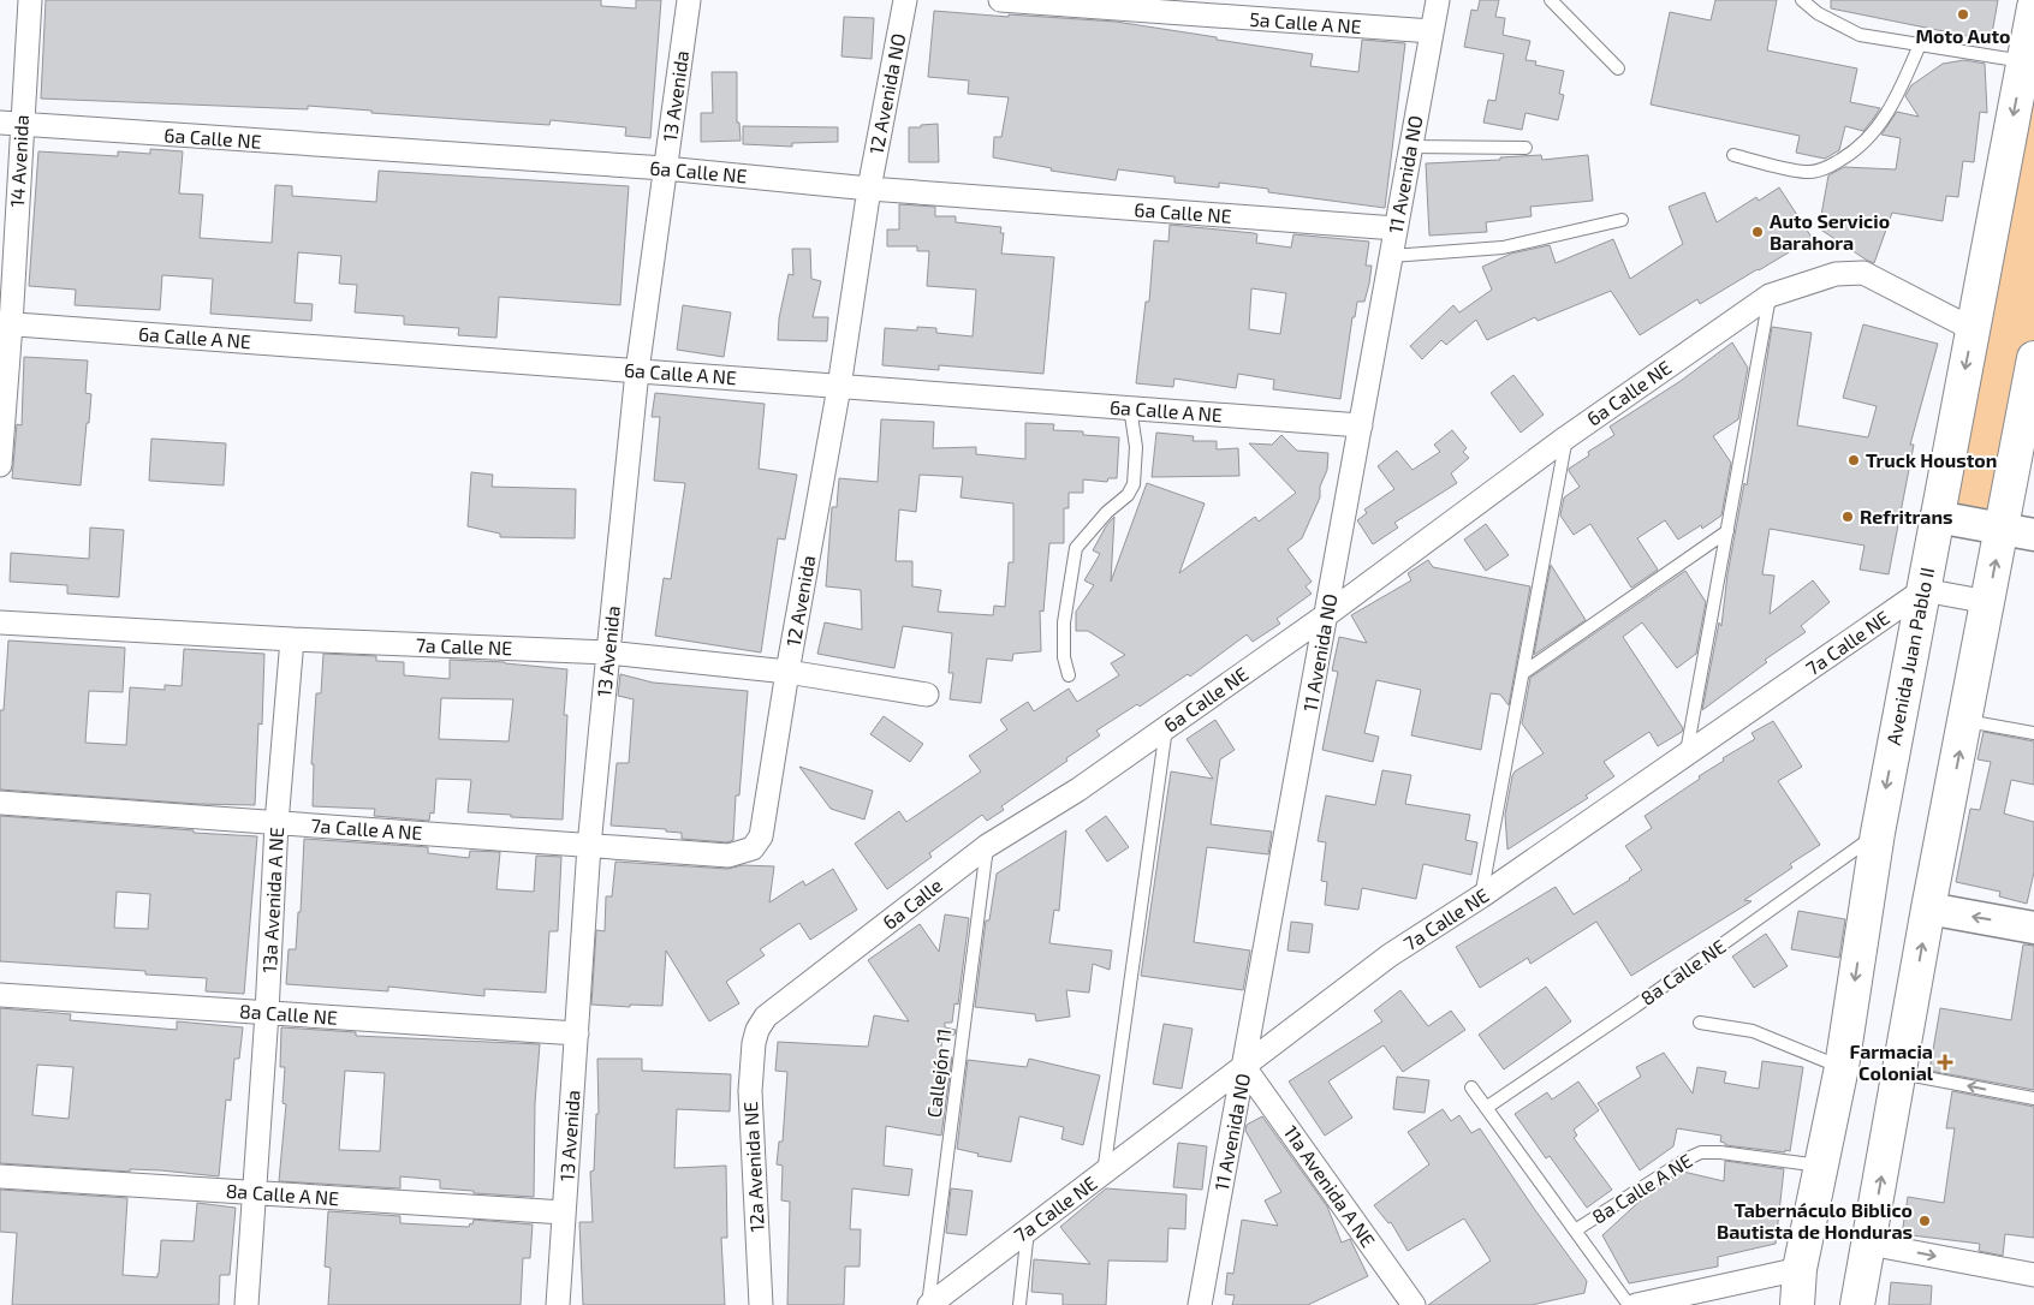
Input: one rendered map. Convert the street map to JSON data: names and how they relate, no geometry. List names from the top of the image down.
{
  "streets": {
    "highway": ["Avenida Juan Pablo II"],
    "street": [
      "5a Calle A NE",
      "12 Avenida NO",
      "13 Avenida",
      "6a Calle NE",
      "14 Avenida",
      "11 Avenida NO",
      "6a Calle A NE",
      "12 Avenida",
      "7a Calle NE",
      "7a Calle A NE",
      "13a Avenida A NE",
      "6a Calle",
      "8a Calle NE",
      "12a Avenida NE",
      "11a Avenida A NE",
      "8a Calle A NE"
    ],
    "lane": ["Callejón 11"]
  },
  "crossings": [
    ["5a Calle A NE", "11 Avenida NO"],
    ["12 Avenida NO", "6a Calle NE"],
    ["12 Avenida NO", "12 Avenida"],
    ["13 Avenida", "6a Calle NE"],
    ["13 Avenida", "6a Calle A NE"],
    ["13 Avenida", "12 Avenida"],
    ["13 Avenida", "7a Calle NE"],
    ["13 Avenida", "7a Calle A NE"],
    ["13 Avenida", "8a Calle NE"],
    ["13 Avenida", "8a Calle A NE"],
    ["6a Calle NE", "14 Avenida"],
    ["6a Calle NE", "11 Avenida NO"],
    ["6a Calle NE", "12 Avenida"],
    ["6a Calle NE", "Avenida Juan Pablo II"],
    ["6a Calle NE", "6a Calle"],
    ["14 Avenida", "6a Calle A NE"],
    ["11 Avenida NO", "6a Calle A NE"],
    ["11 Avenida NO", "7a Calle NE"],
    ["11 Avenida NO", "11a Avenida A NE"],
    ["6a Calle A NE", "12 Avenida"],
    ["12 Avenida", "7a Calle NE"],
    ["12 Avenida", "7a Calle A NE"],
    ["7a Calle NE", "Avenida Juan Pablo II"],
    ["7a Calle NE", "13a Avenida A NE"],
    ["7a Calle NE", "Callejón 11"],
    ["7a Calle NE", "11a Avenida A NE"],
    ["Avenida Juan Pablo II", "8a Calle NE"],
    ["Avenida Juan Pablo II", "8a Calle A NE"],
    ["7a Calle A NE", "13a Avenida A NE"],
    ["13a Avenida A NE", "8a Calle NE"],
    ["13a Avenida A NE", "8a Calle A NE"],
    ["6a Calle", "Callejón 11"],
    ["6a Calle", "12a Avenida NE"]
  ],
  "places": {
    "other": [
      "Moto Auto",
      "Auto Servicio Barahora",
      "Truck Houston",
      "Refritrans",
      "Tabernáculo Biblico Bautista de Honduras"
    ],
    "health": ["Farmacia Colonial"]
  }
}
